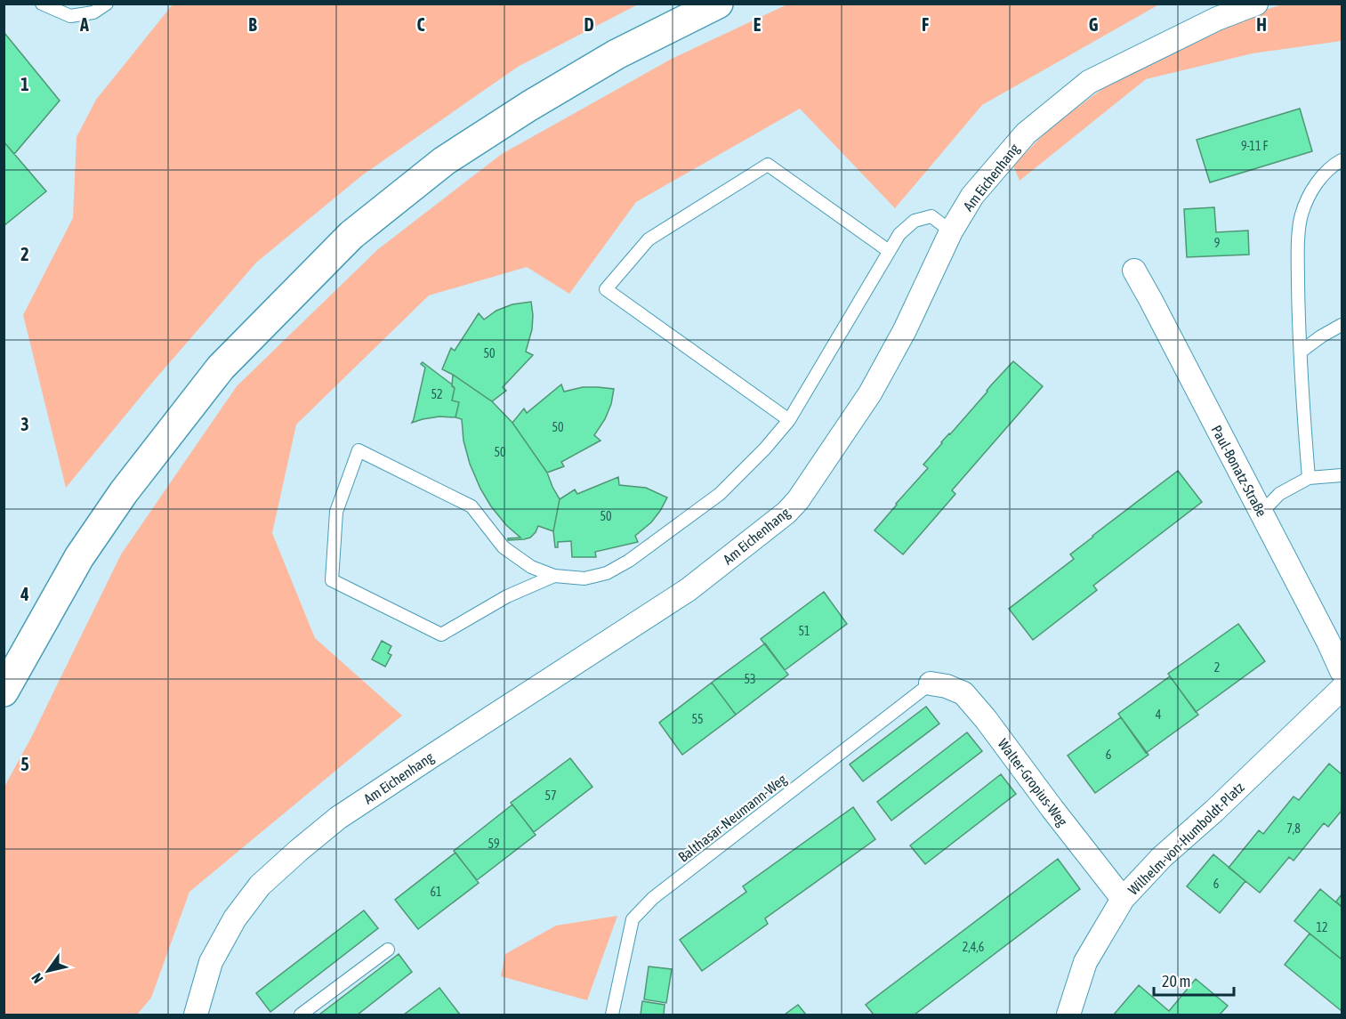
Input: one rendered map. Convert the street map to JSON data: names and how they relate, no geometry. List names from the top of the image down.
{
  "streets": {
    "street": [
      "Am Eichenhang",
      "Paul-Bonatz-Straße",
      "Walter-Gropius-Weg",
      "Wilhelm-von-Humboldt-Platz"
    ],
    "lane": ["Balthasar-Neumann-Weg"]
  },
  "crossings": [
    ["Walter-Gropius-Weg", "Balthasar-Neumann-Weg"],
    ["Walter-Gropius-Weg", "Wilhelm-von-Humboldt-Platz"]
  ],
  "house_numbers": [
    "9-11 F",
    "9",
    "50",
    "52",
    "50",
    "50",
    "50",
    "51",
    "2",
    "53",
    "4",
    "55",
    "6",
    "57",
    "7,8",
    "59",
    "6",
    "61",
    "12",
    "2,4,6"
  ],
  "scale_bar": "20 m",
  "north": "bottom left",
  "grid": {
    "columns": [
      "A",
      "B",
      "C",
      "D",
      "E",
      "F",
      "G",
      "H"
    ],
    "rows": [
      "1",
      "2",
      "3",
      "4",
      "5"
    ]
  }
}
